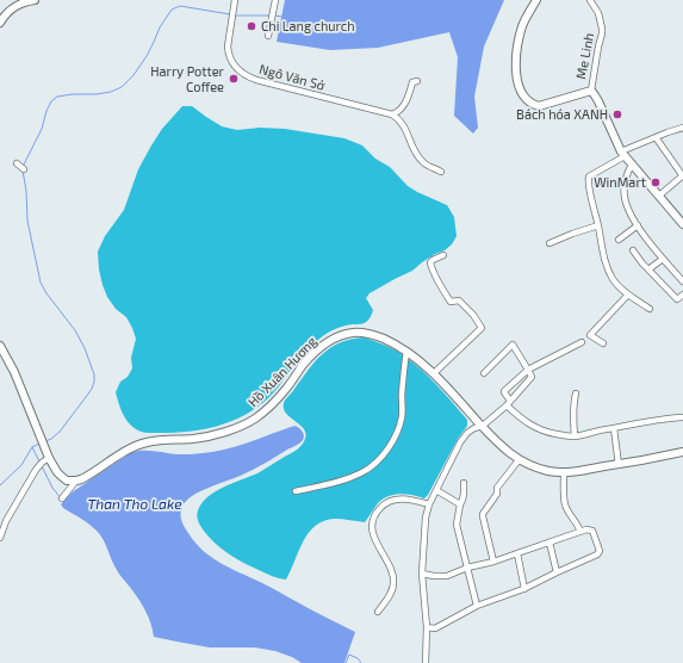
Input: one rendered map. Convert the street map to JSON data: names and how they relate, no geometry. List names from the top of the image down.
{
  "streets": {
    "main road": ["Me Linh", "Hồ Xuân Hương"],
    "street": ["Ngô Văn Sở"]
  },
  "water": ["Than Tho Lake"],
  "places": [
    "Chi Lang church",
    "Harry Potter Coffee",
    "Bách hóa XANH",
    "WinMart"
  ]
}
